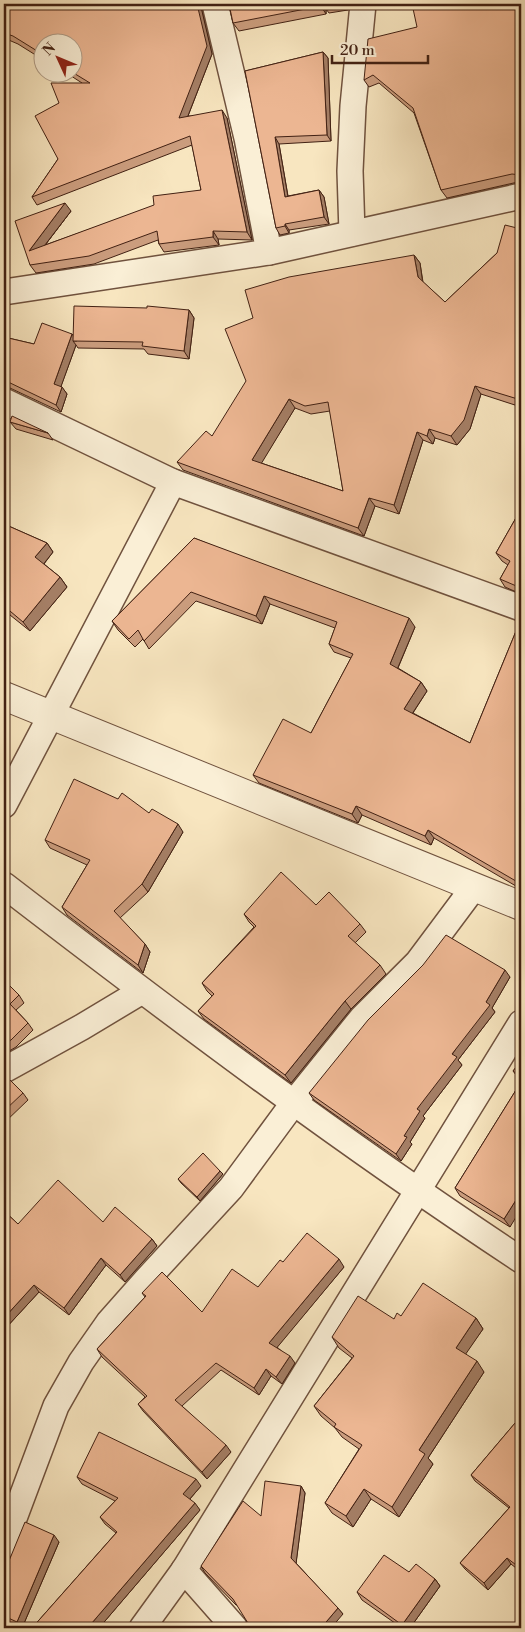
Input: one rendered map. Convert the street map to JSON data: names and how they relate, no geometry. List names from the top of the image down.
{
  "scale_bar": "20 m",
  "north": "top left"
}
